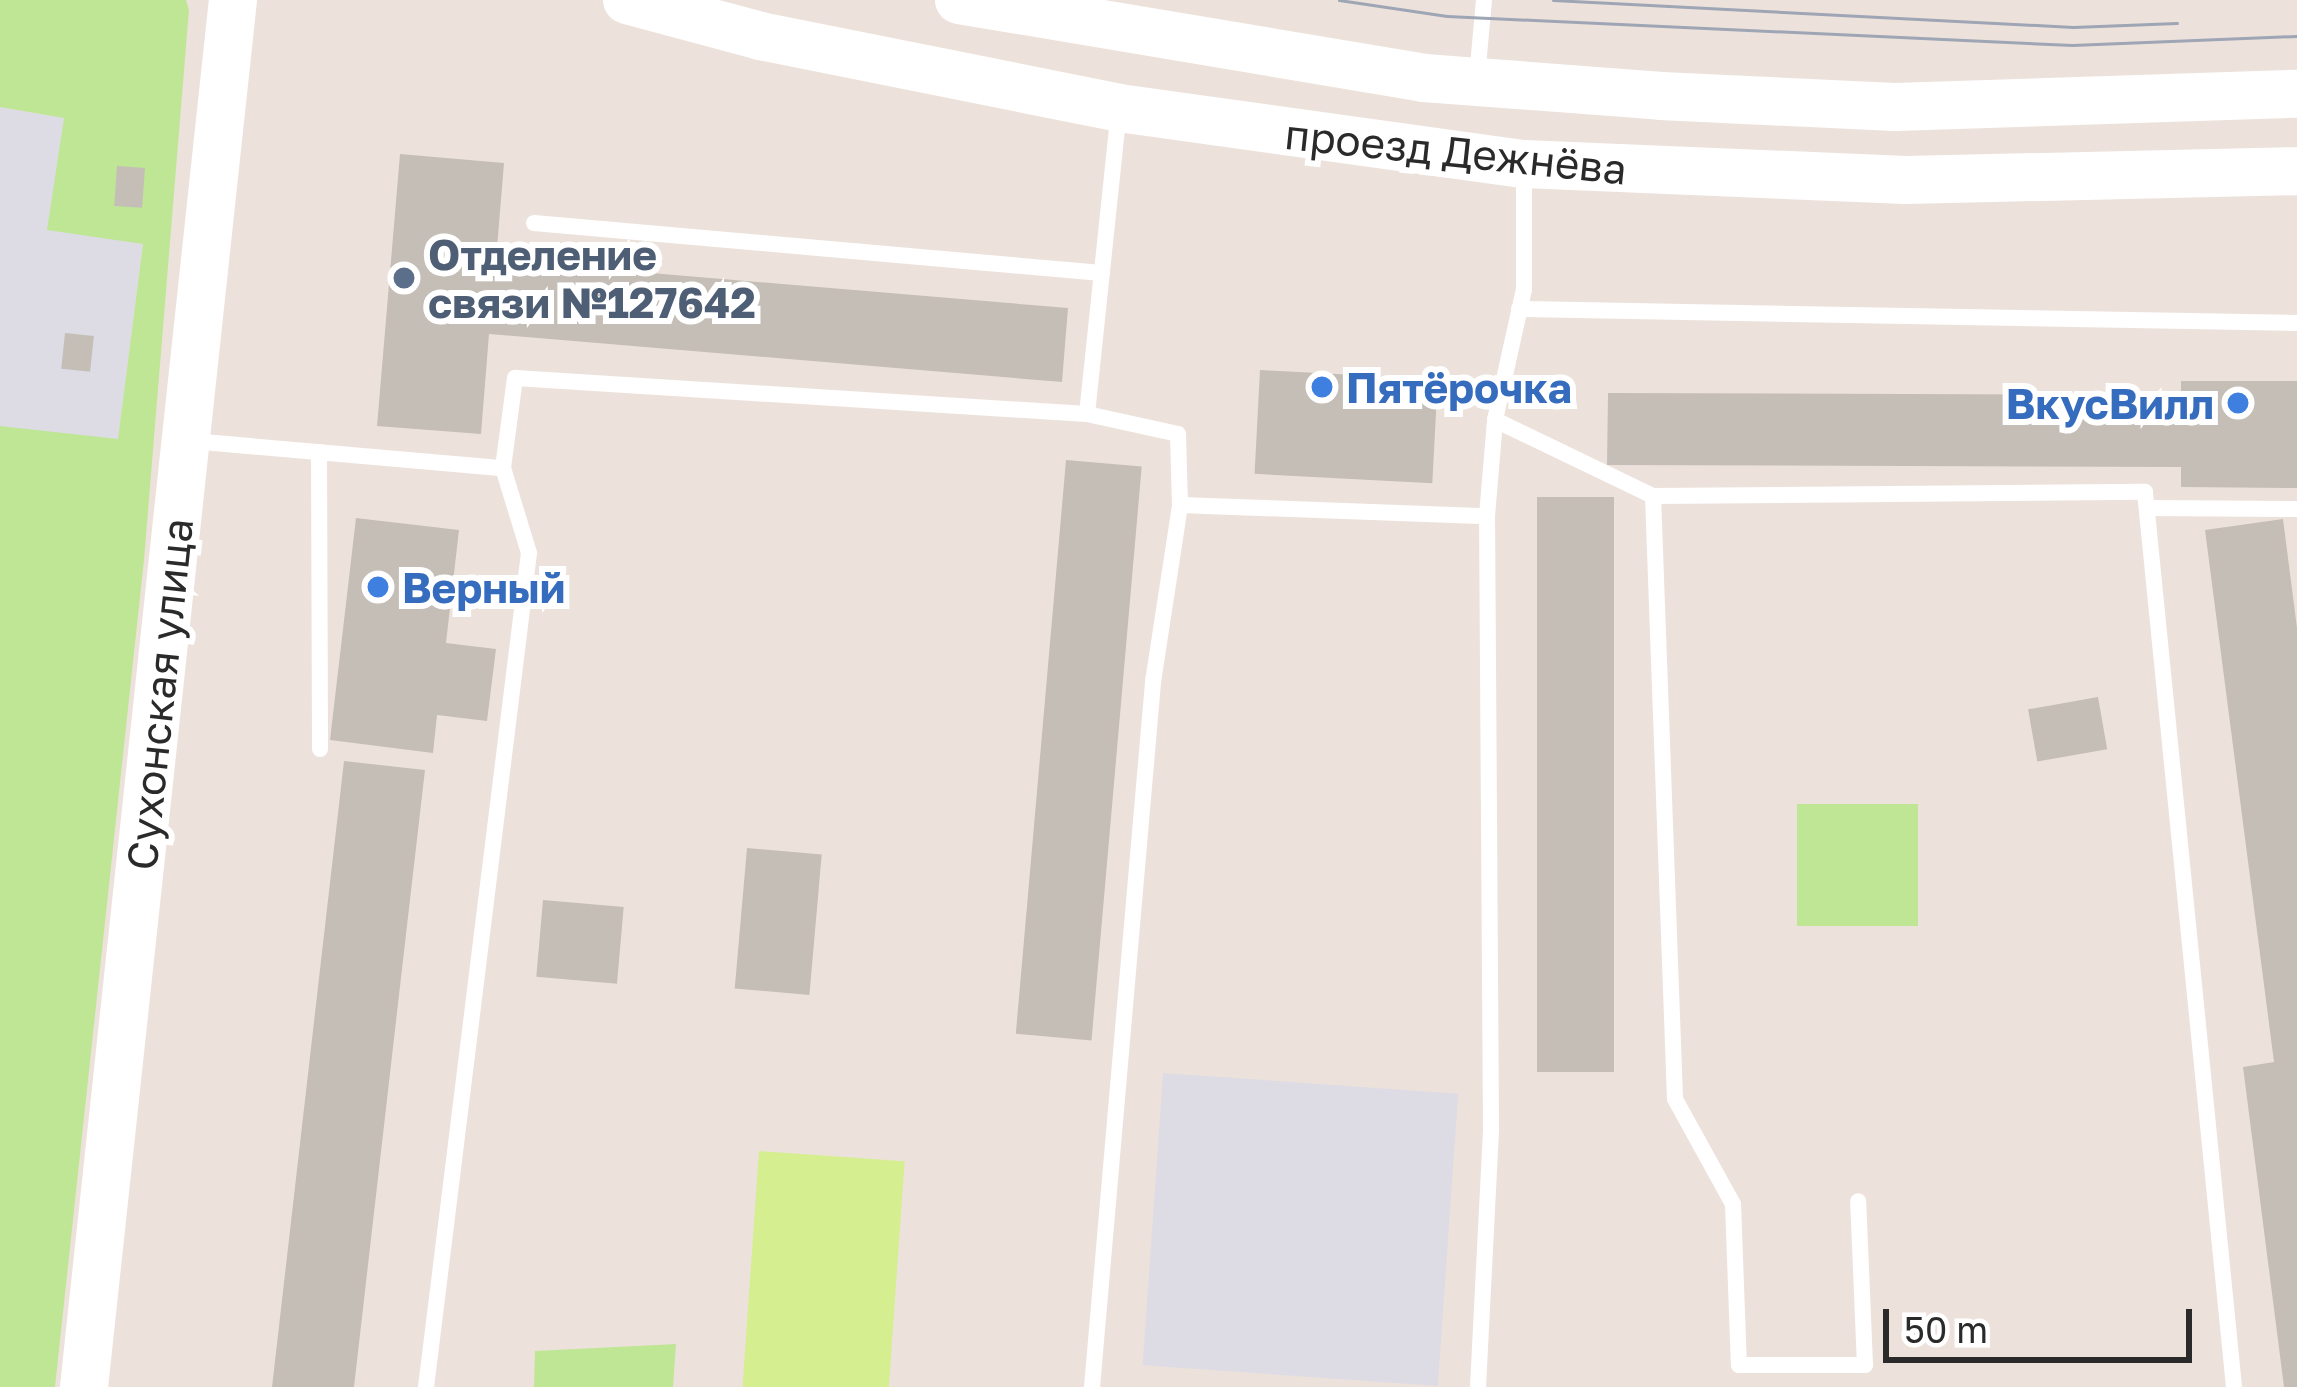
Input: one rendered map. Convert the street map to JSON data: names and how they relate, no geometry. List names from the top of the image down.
{
  "streets": {
    "main road": ["проезд Дежнёва", "Сухонская улица"]
  },
  "places": [
    "Отделение связи №127642",
    "Пятёрочка",
    "ВкусВилл",
    "Верный"
  ],
  "scale_bar": "50 m"
}
